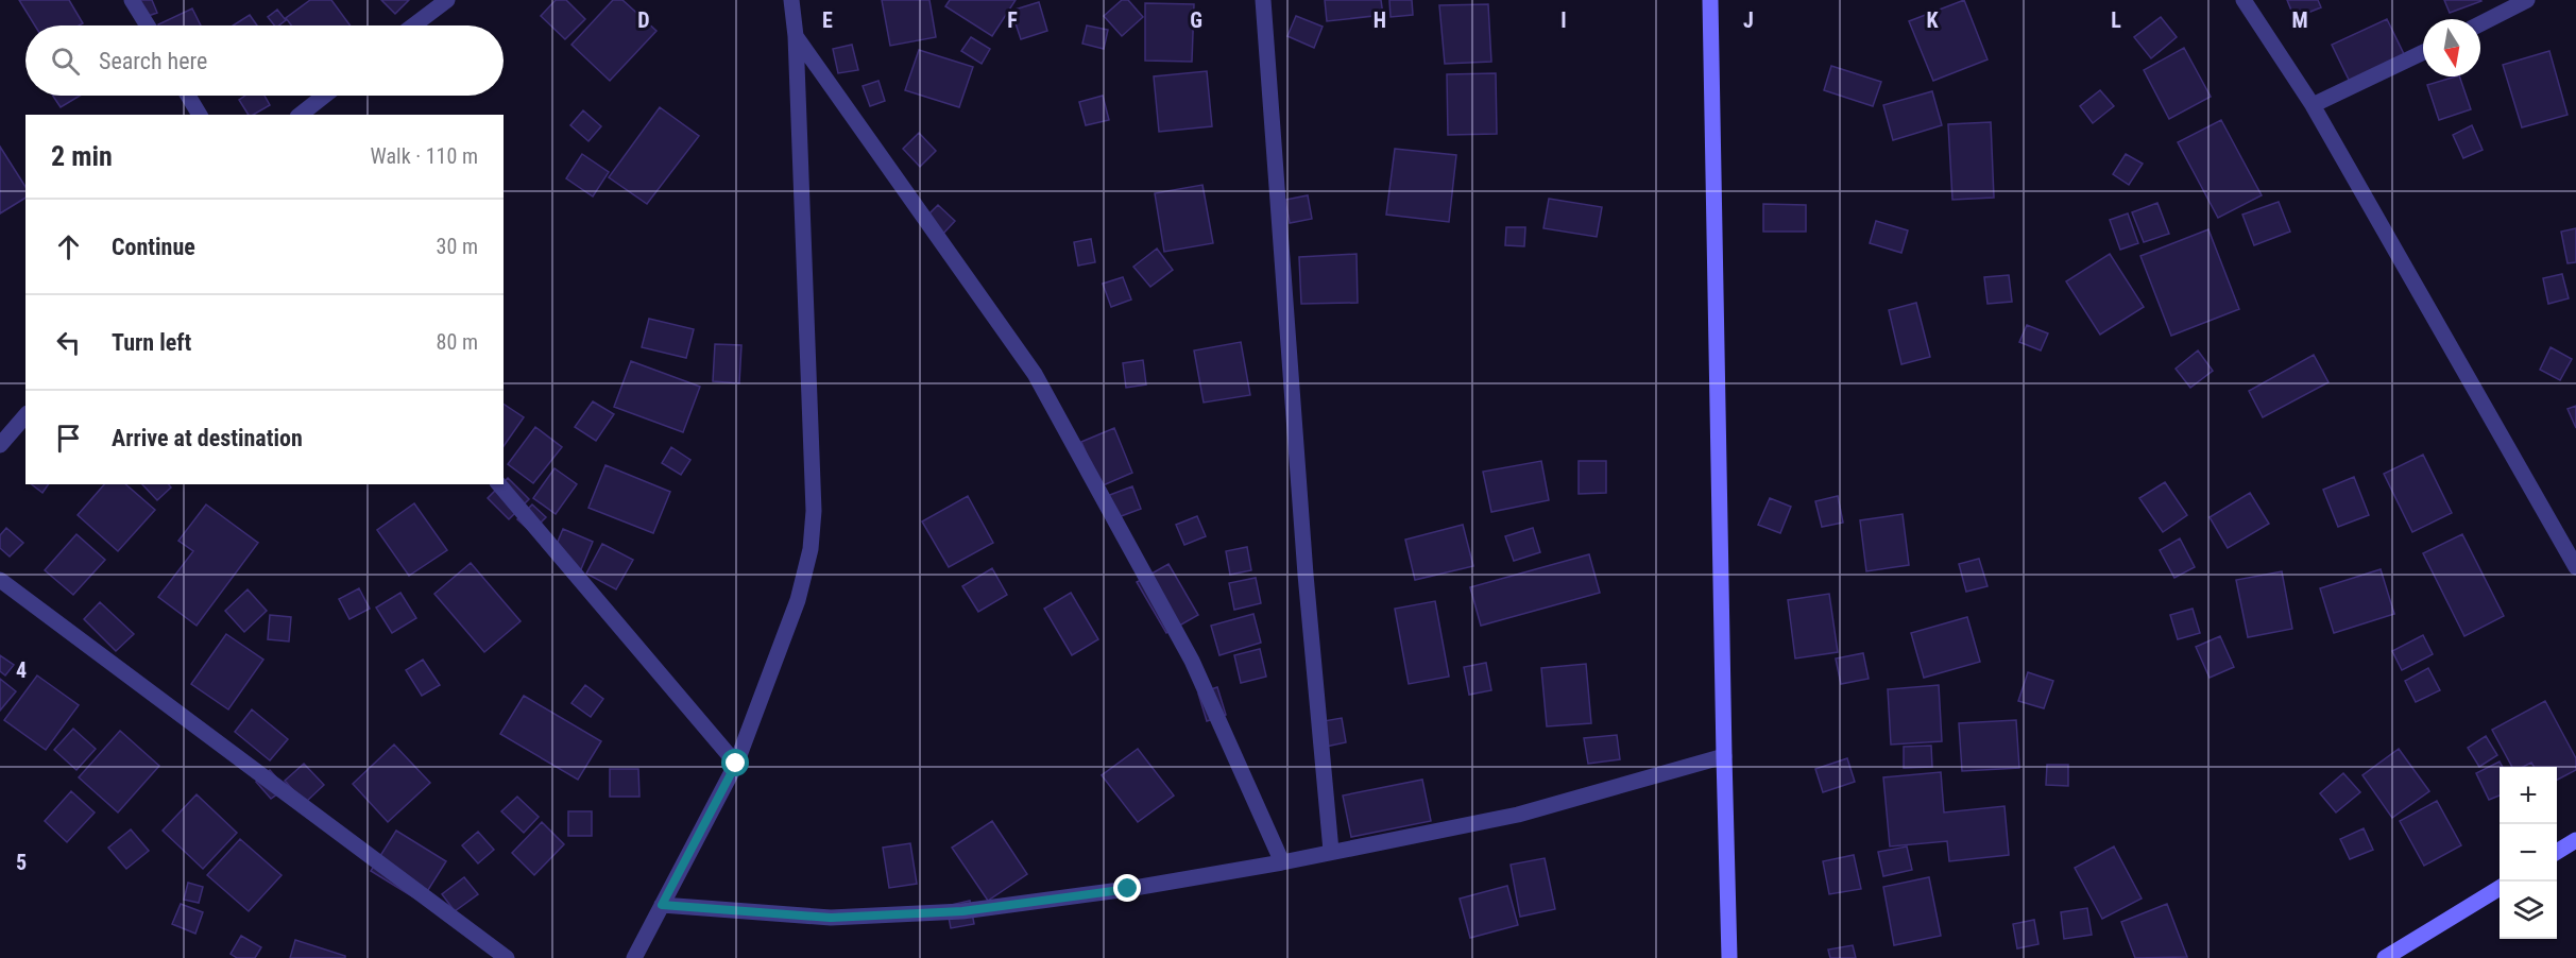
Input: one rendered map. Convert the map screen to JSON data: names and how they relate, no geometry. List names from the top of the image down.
{
  "north": "bottom",
  "page": {
    "search": "Search here",
    "heading": ["2 min", "Walk · 110 m"],
    "list": [
      ["Continue", "30 m"],
      ["Turn left", "80 m"],
      "Arrive at destination"
    ],
    "map_buttons": ["+", "−"]
  },
  "grid": {
    "columns": [
      "D",
      "E",
      "F",
      "G",
      "H",
      "I",
      "J",
      "K",
      "L",
      "M"
    ],
    "rows": ["4", "5"]
  }
}
